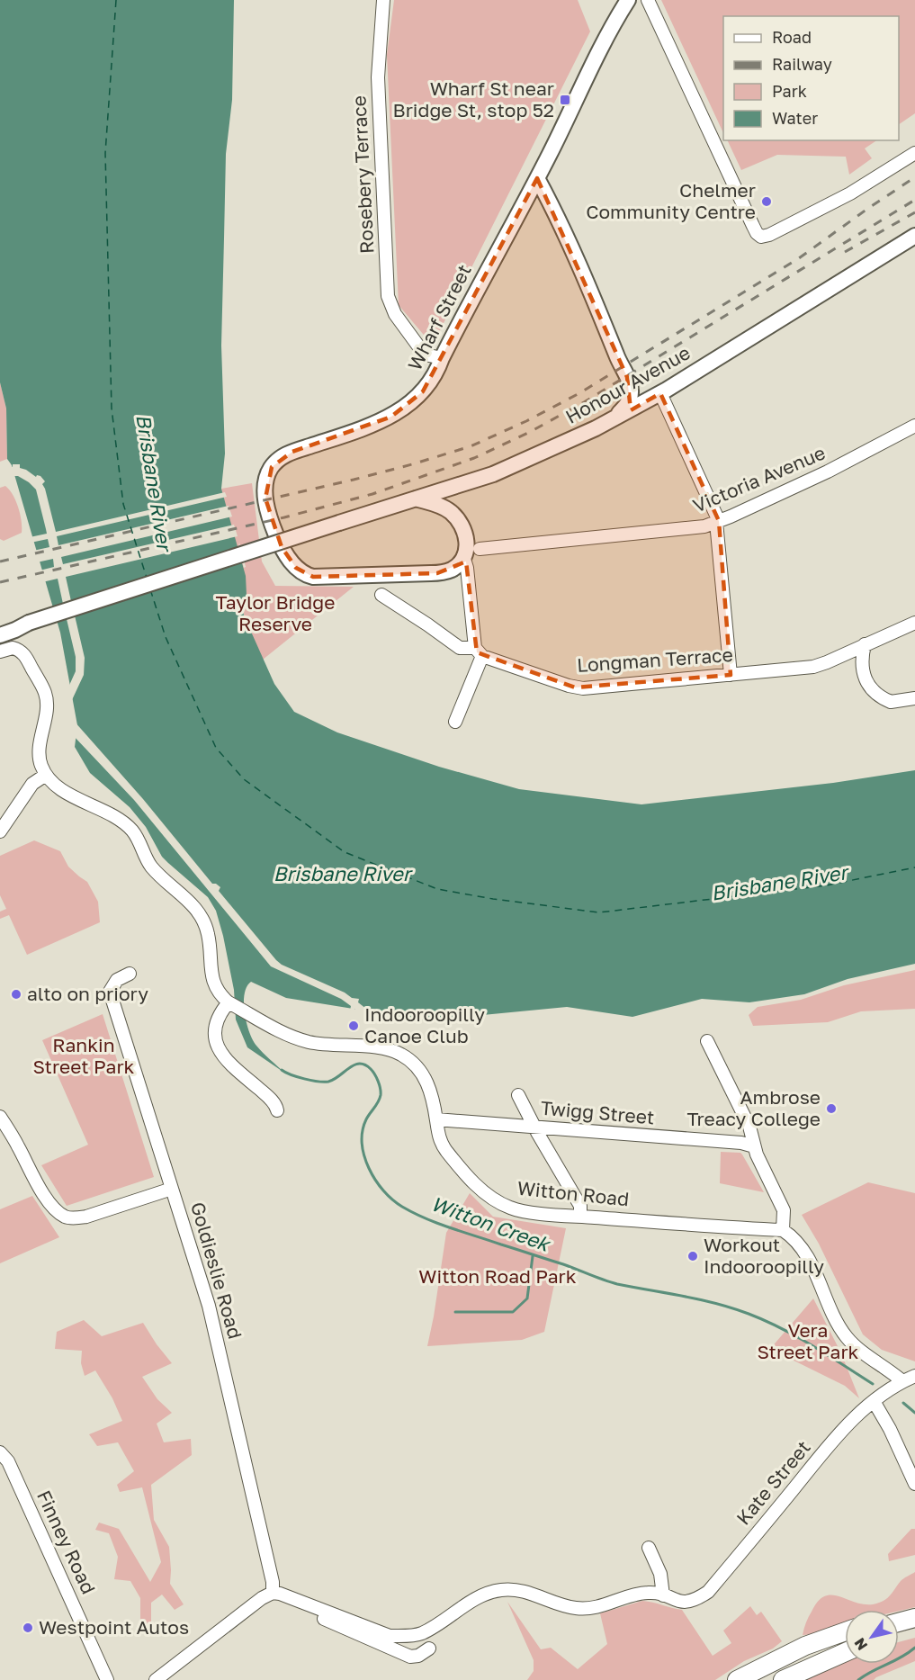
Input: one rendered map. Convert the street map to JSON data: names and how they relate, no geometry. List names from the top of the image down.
{
  "streets": {
    "main road": ["Wharf Street", "Honour Avenue"],
    "street": [
      "Rosebery Terrace",
      "Victoria Avenue",
      "Longman Terrace",
      "Twigg Street",
      "Witton Road",
      "Goldieslie Road",
      "Kate Street",
      "Finney Road"
    ]
  },
  "crossings": [
    ["Rosebery Terrace", "Wharf Street"],
    ["Twigg Street", "Witton Road"],
    ["Goldieslie Road", "Kate Street"]
  ],
  "water": ["Brisbane River", "Witton Creek"],
  "parks": [
    "Taylor Bridge Reserve",
    "Rankin Street Park",
    "Witton Road Park",
    "Vera Street Park"
  ],
  "places": {
    "transit": ["Wharf St near Bridge St, stop 52"],
    "other": [
      "Chelmer Community Centre",
      "alto on priory",
      "Indooroopilly Canoe Club",
      "Ambrose Treacy College",
      "Workout Indooroopilly",
      "Westpoint Autos"
    ]
  },
  "legend": [
    "Road",
    "Railway",
    "Park",
    "Water"
  ],
  "north": "bottom left"
}
